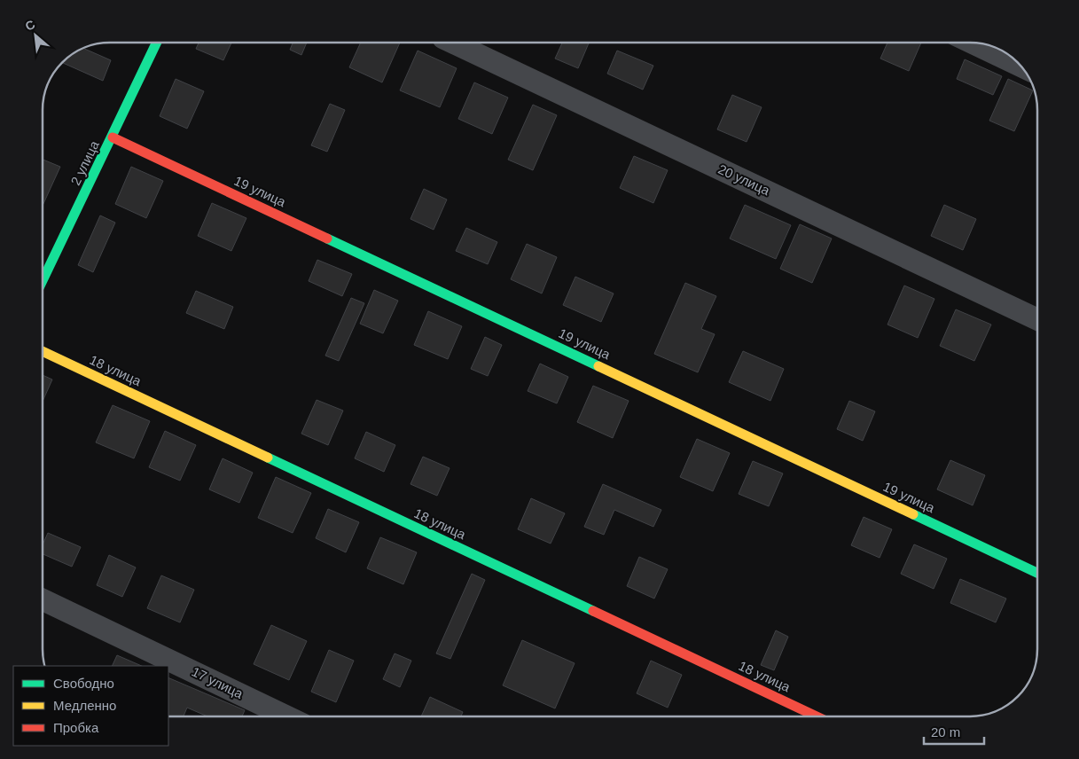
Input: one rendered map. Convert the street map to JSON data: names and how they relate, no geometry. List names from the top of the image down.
{
  "streets": {
    "street": [
      "2 улица",
      "20 улица",
      "19 улица",
      "18 улица",
      "17 улица"
    ]
  },
  "crossings": [
    ["2 улица", "19 улица"]
  ],
  "legend": ["Свободно", "Медленно", "Пробка"],
  "scale_bar": "20 m",
  "north": "top left"
}
